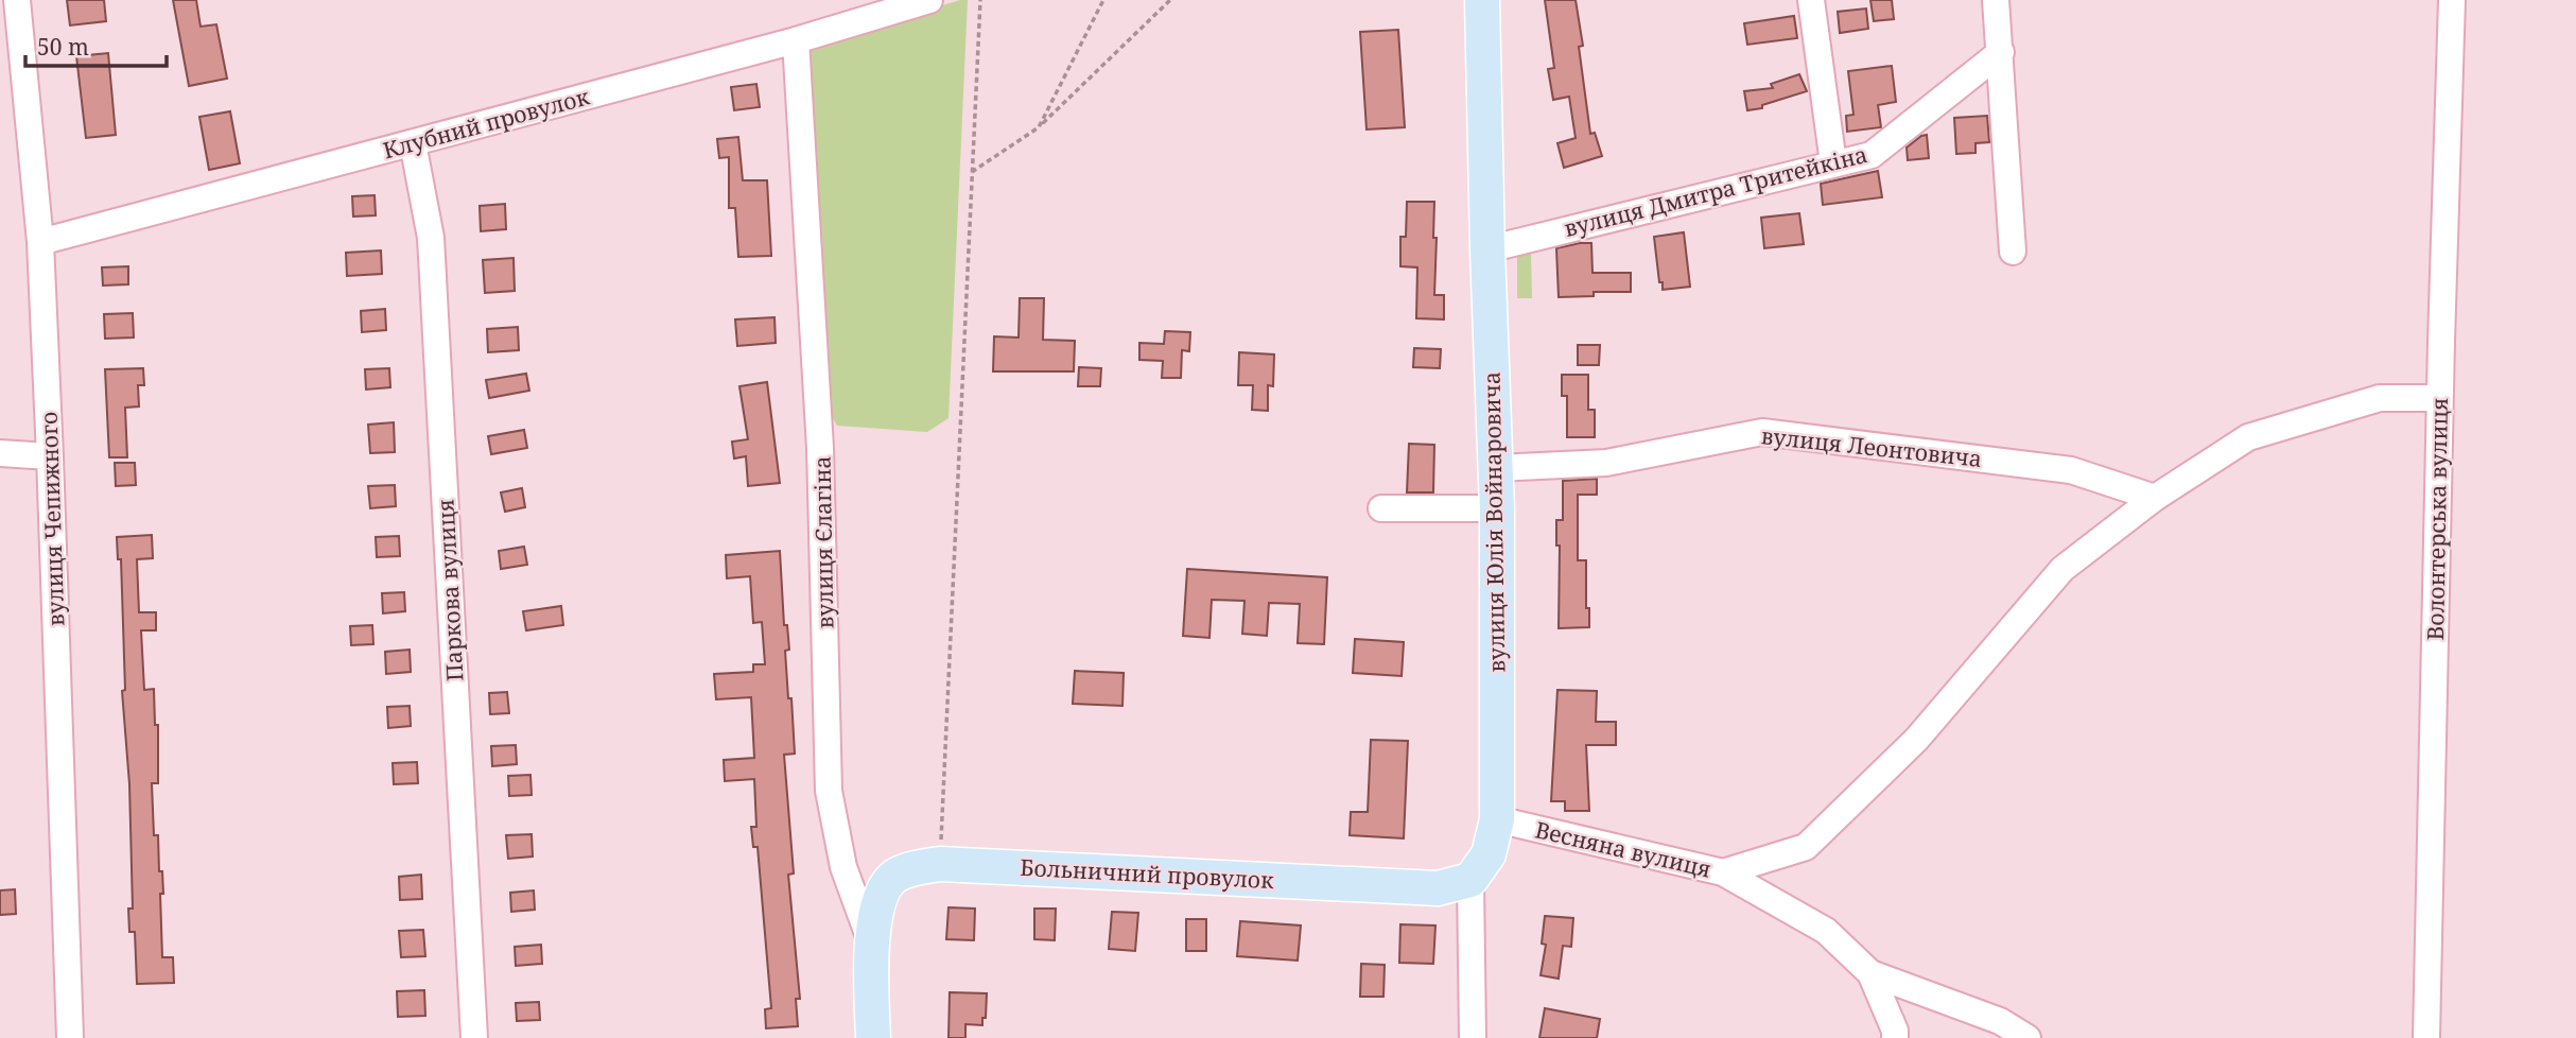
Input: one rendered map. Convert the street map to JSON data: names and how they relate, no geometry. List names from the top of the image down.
{
  "streets": {
    "main road": ["вулиця Юлія Войнаровича", "вулиця Єлагіна", "Больничний провулок"],
    "street": [
      "Клубний провулок",
      "вулиця Дмитра Тритейкіна",
      "вулиця Леонтовича",
      "вулиця Чепижного",
      "Волонтерська вулиця",
      "Паркова вулиця",
      "Весняна вулиця"
    ]
  },
  "crossings": [
    ["Клубний провулок", "вулиця Чепижного"],
    ["Клубний провулок", "вулиця Єлагіна"],
    ["Клубний провулок", "Паркова вулиця"],
    ["вулиця Дмитра Тритейкіна", "вулиця Юлія Войнаровича"],
    ["вулиця Леонтовича", "вулиця Юлія Войнаровича"],
    ["вулиця Юлія Войнаровича", "Весняна вулиця"],
    ["вулиця Юлія Войнаровича", "Больничний провулок"],
    ["вулиця Єлагіна", "Больничний провулок"]
  ],
  "scale_bar": "50 m"
}
